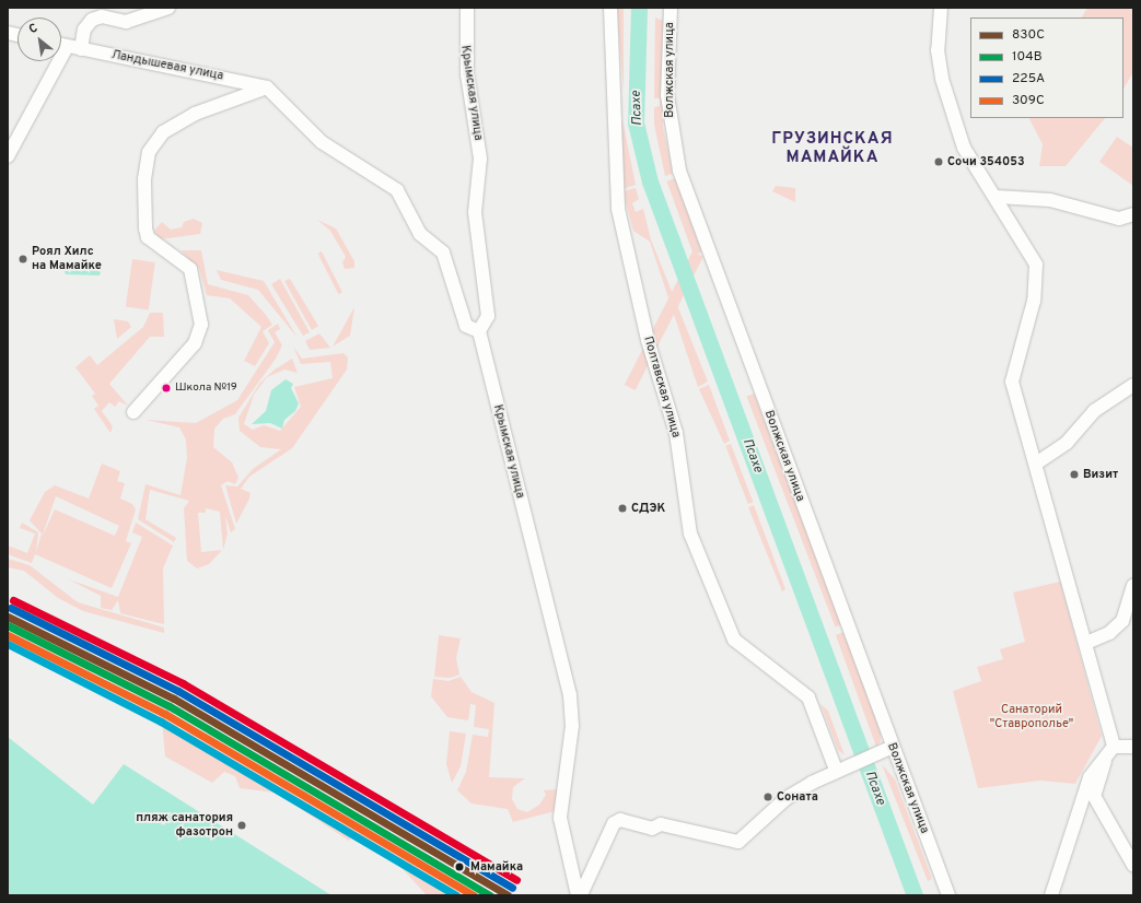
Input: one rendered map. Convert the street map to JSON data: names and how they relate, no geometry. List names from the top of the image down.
{
  "streets": {
    "street": [
      "Ландышевая улица",
      "Волжская улица",
      "Крымская улица",
      "Полтавская улица"
    ]
  },
  "crossings": [
    ["Крымская улица", "Полтавская улица"]
  ],
  "districts": ["ГРУЗИНСКАЯ МАМАЙКА"],
  "water": ["Псахе"],
  "parks": ["Санаторий \"Ставрополье\""],
  "places": [
    "Сочи 354053",
    "Роял Хилс на Мамайке",
    "Школа №19",
    "Визит",
    "СДЭК",
    "Соната",
    "пляж санатория фазотрон",
    "Мамайка"
  ],
  "lines": [
    "transit line 225А",
    "transit line 830С",
    "transit line 104В",
    "transit line 309С"
  ],
  "legend": [
    "830С",
    "104В",
    "225А",
    "309С"
  ],
  "north": "top left"
}
